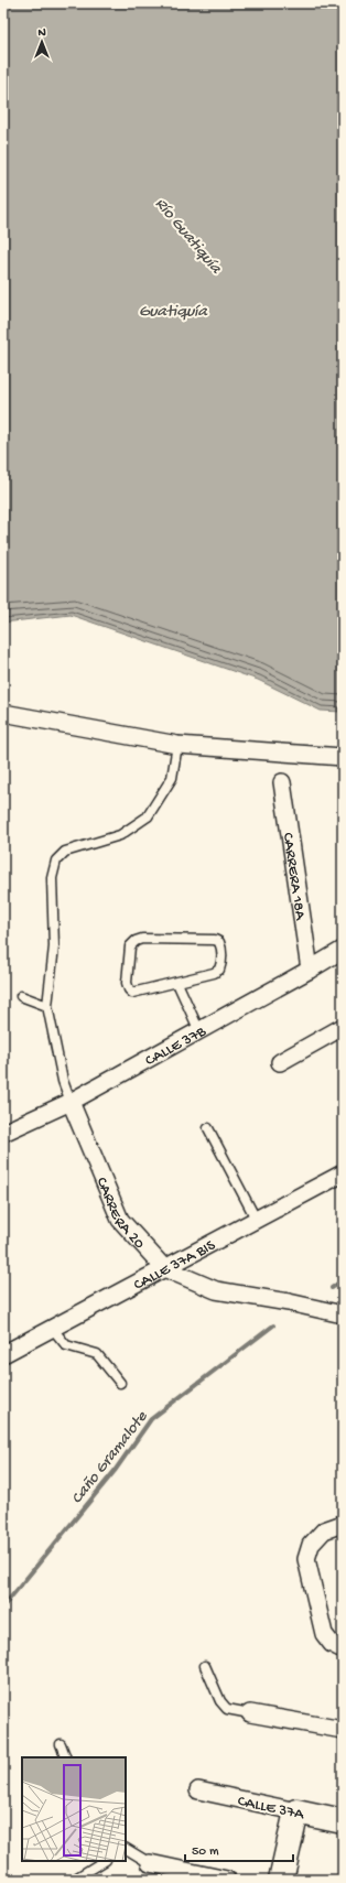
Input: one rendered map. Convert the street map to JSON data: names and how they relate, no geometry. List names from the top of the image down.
{
  "streets": {
    "street": [
      "CARRERA 18A",
      "CALLE 37B",
      "CARRERA 20",
      "CALLE 37A BIS",
      "CALLE 37A"
    ]
  },
  "crossings": [
    ["CARRERA 18A", "CALLE 37B"],
    ["CALLE 37B", "CARRERA 20"],
    ["CARRERA 20", "CALLE 37A BIS"]
  ],
  "water": ["Río Guatiquía", "Guatiquía", "Caño Gramalote"],
  "scale_bar": "50 m",
  "north": "top"
}
